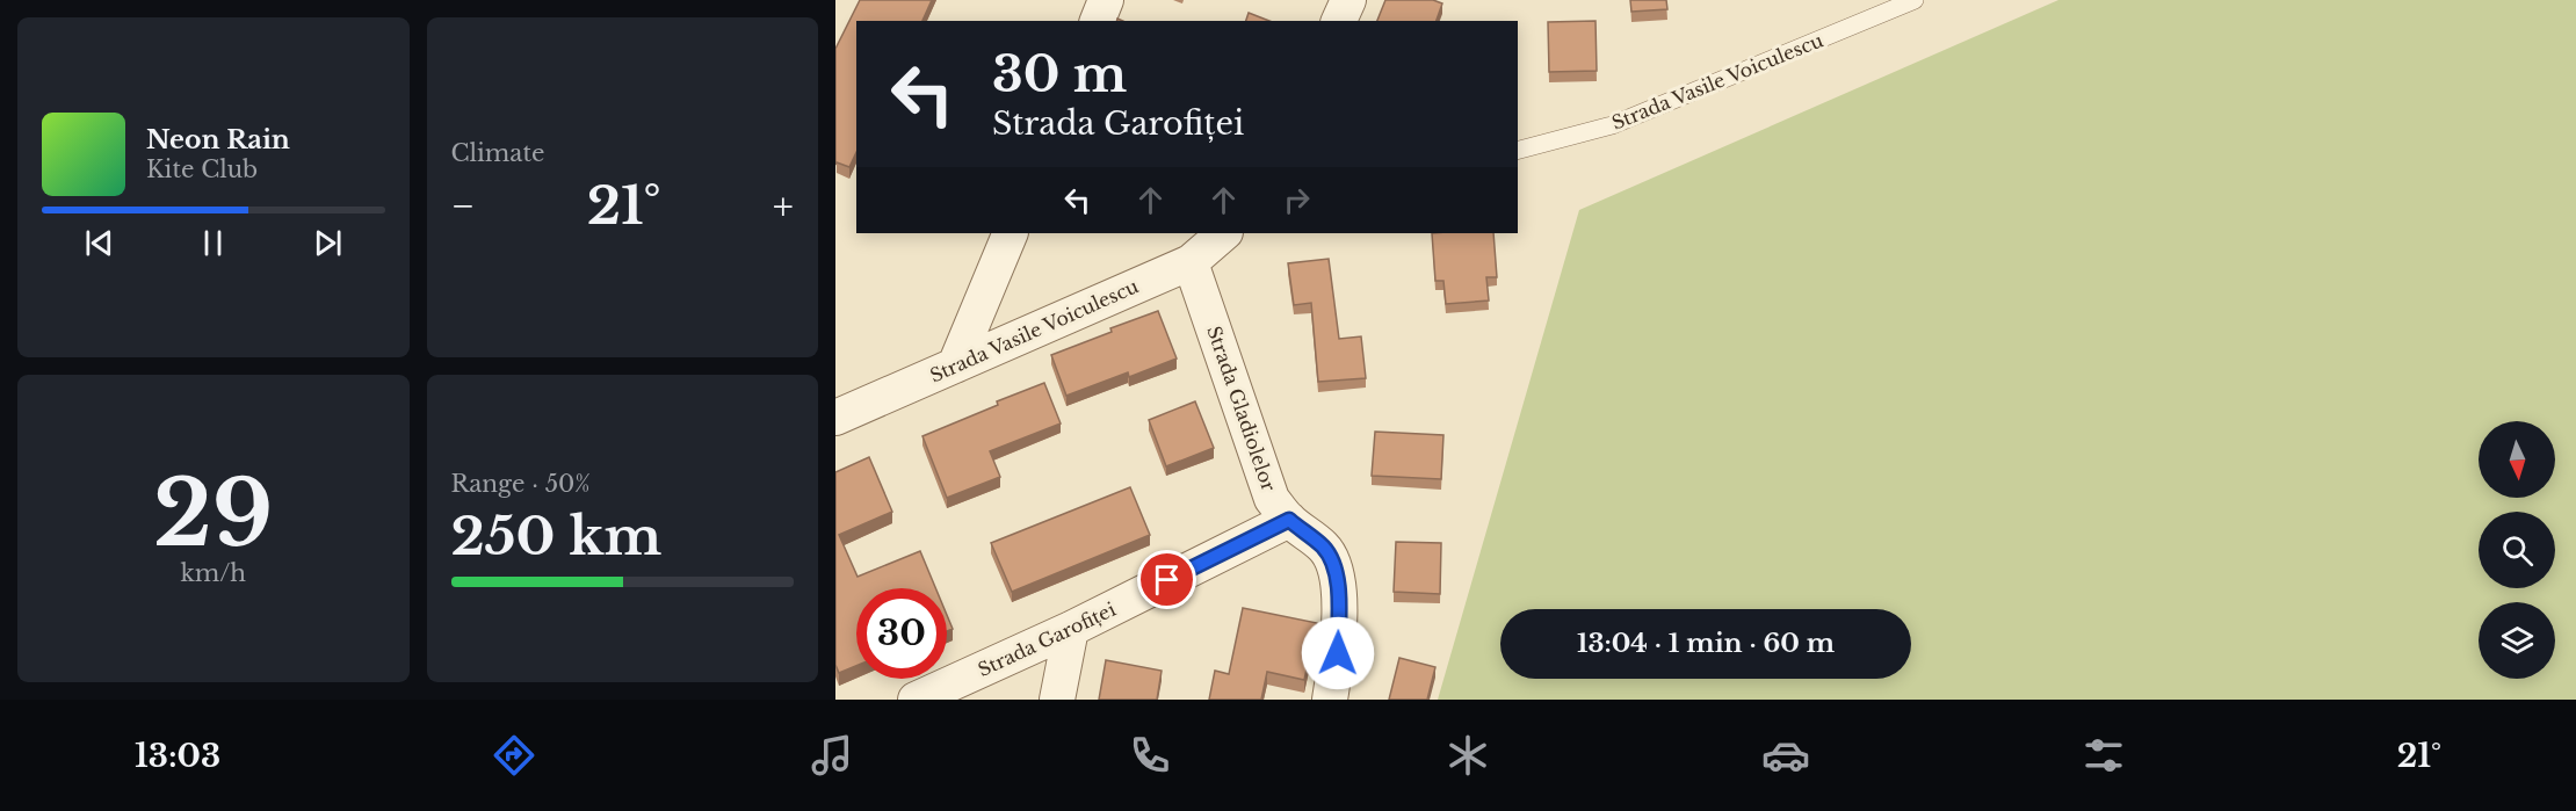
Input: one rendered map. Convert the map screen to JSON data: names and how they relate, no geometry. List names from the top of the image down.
{
  "streets": {
    "street": ["Strada Vasile Voiculescu", "Strada Gladiolelor", "Strada Garofiței"]
  },
  "crossings": [
    ["Strada Vasile Voiculescu", "Strada Gladiolelor"],
    ["Strada Gladiolelor", "Strada Garofiței"]
  ],
  "north": "bottom",
  "page": {
    "tile": [
      "Climate",
      ["29", "km/h"],
      ["Range · 50%", "250 km"]
    ],
    "turn": ["30 m", "Strada Garofiței"],
    "song": ["Neon Rain", "Kite Club"],
    "heat": ["−", "21°", "+"],
    "limit": "30",
    "trip": "13:04 · 1 min · 60 m",
    "tabs": ["13:03", "21°"]
  }
}
